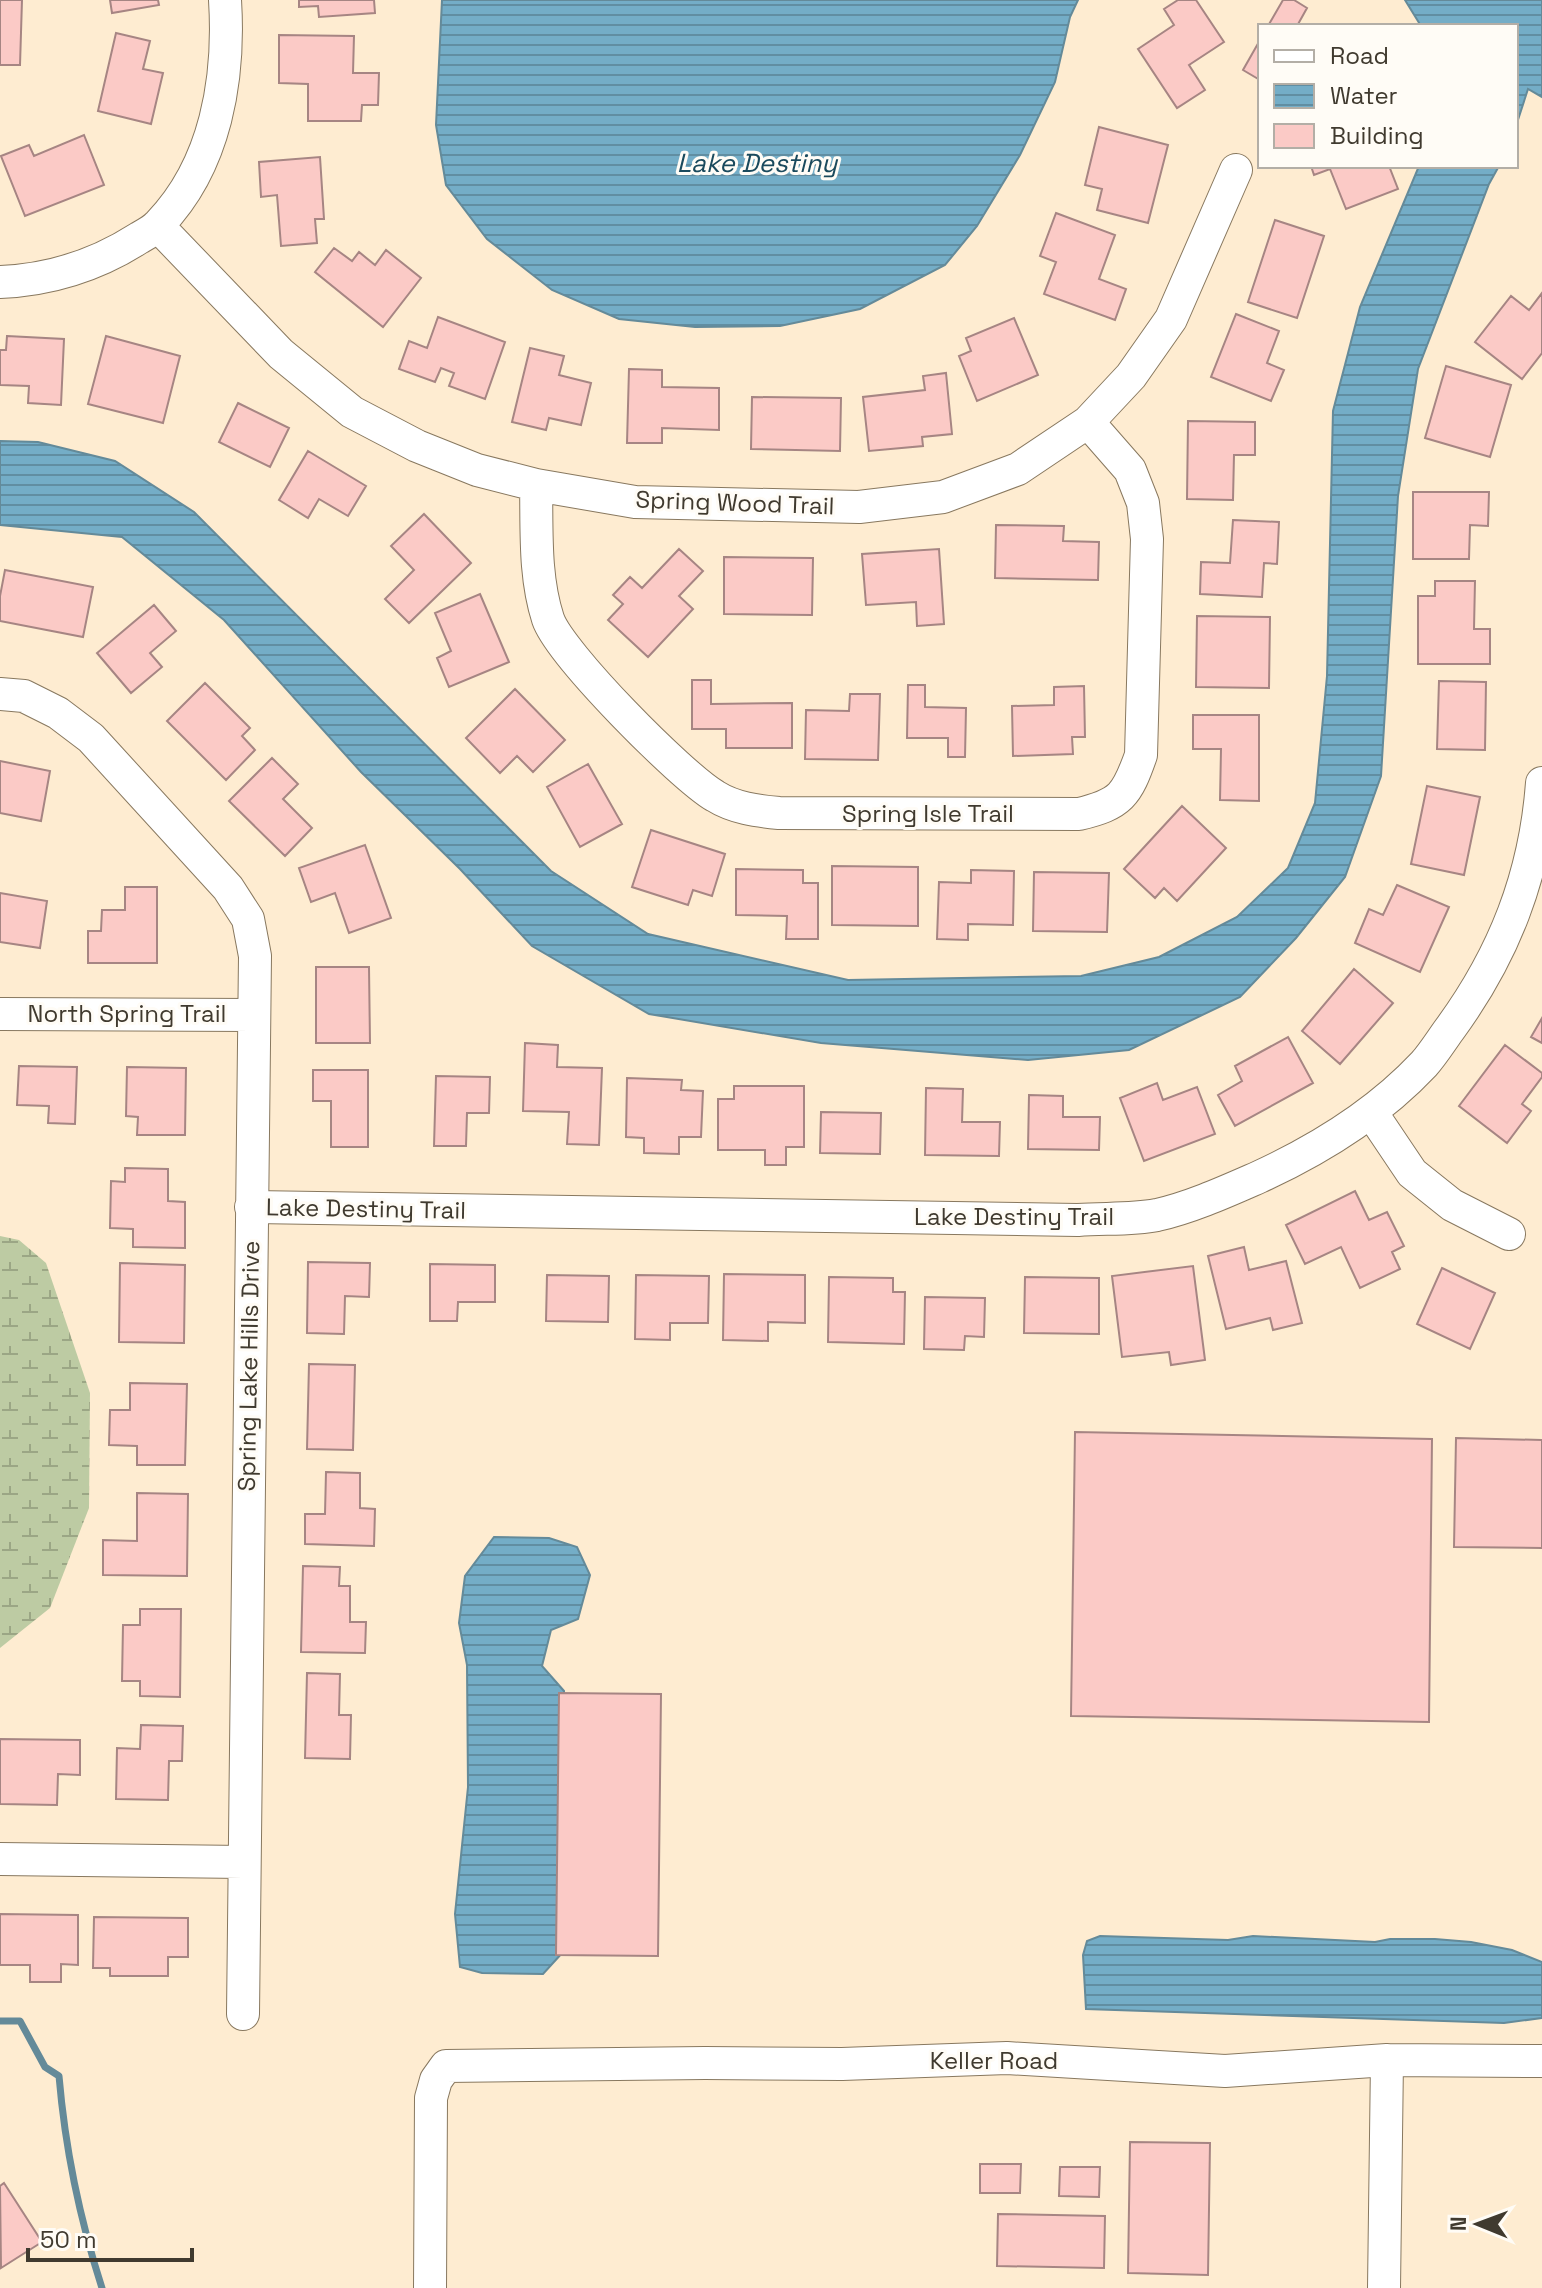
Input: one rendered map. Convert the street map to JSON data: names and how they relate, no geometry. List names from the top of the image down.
{
  "streets": {
    "street": [
      "Spring Wood Trail",
      "Spring Isle Trail",
      "North Spring Trail",
      "Lake Destiny Trail",
      "Spring Lake Hills Drive",
      "Keller Road"
    ]
  },
  "crossings": [
    ["Spring Wood Trail", "Spring Isle Trail"],
    ["North Spring Trail", "Spring Lake Hills Drive"],
    ["Lake Destiny Trail", "Spring Lake Hills Drive"]
  ],
  "water": ["Lake Destiny"],
  "legend": ["Road", "Water", "Building"],
  "scale_bar": "50 m",
  "north": "left"
}
